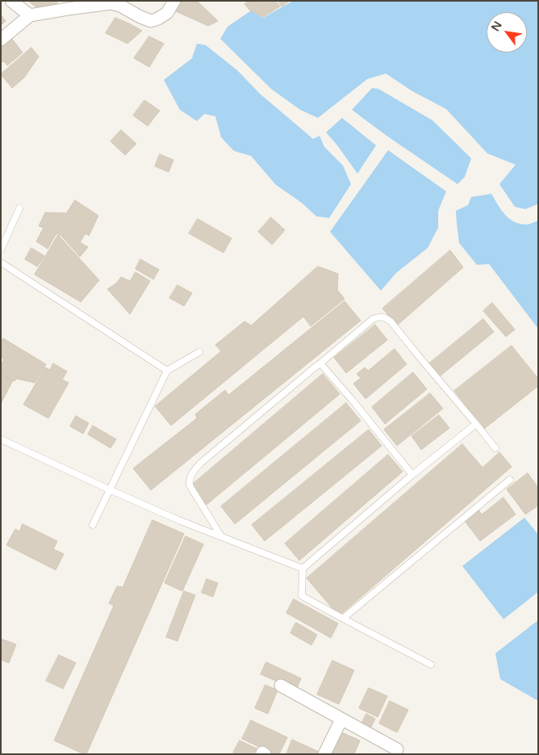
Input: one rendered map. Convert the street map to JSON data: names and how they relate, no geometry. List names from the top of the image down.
{
  "north": "top left"
}
